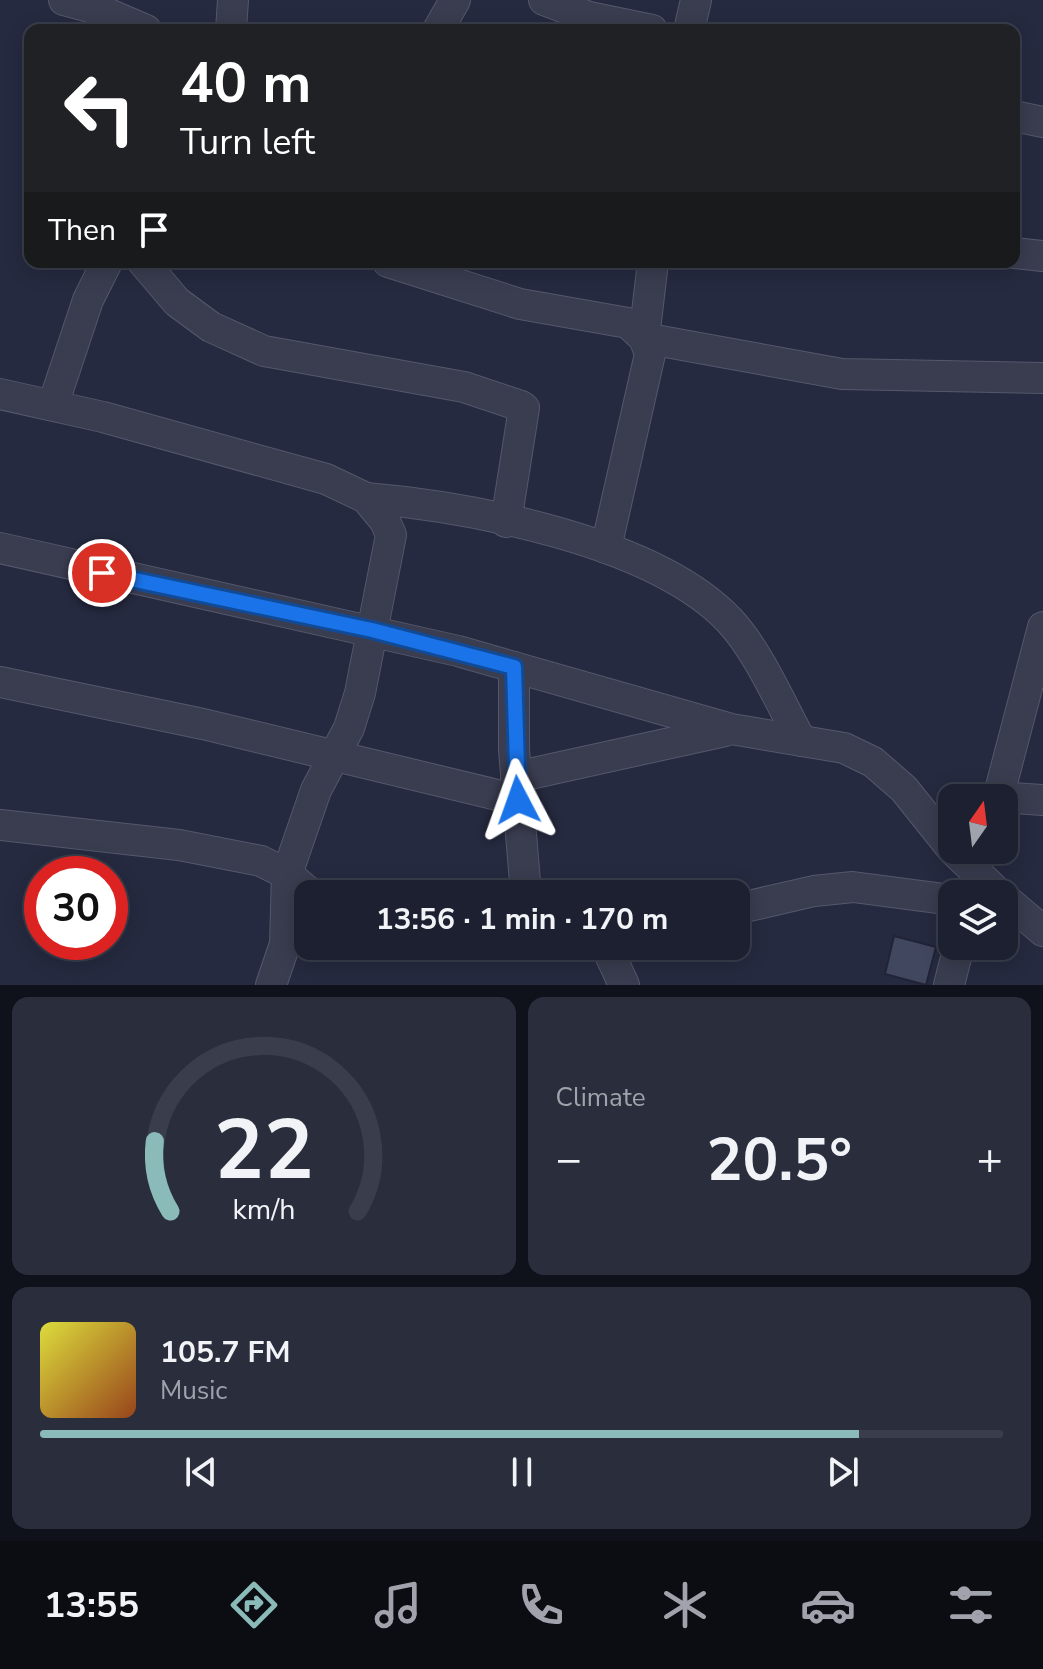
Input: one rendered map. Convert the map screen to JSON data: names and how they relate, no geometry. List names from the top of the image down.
{
  "north": "top",
  "page": {
    "turn": ["40 m", "Turn left"],
    "then": "Then",
    "limit": "30",
    "trip": "13:56 · 1 min · 170 m",
    "tile": "Climate",
    "heat": ["−", "20.5°", "+"],
    "song": ["105.7 FM", "Music"],
    "tabs": "13:55",
    "gauge": ["22", "km/h"]
  }
}
